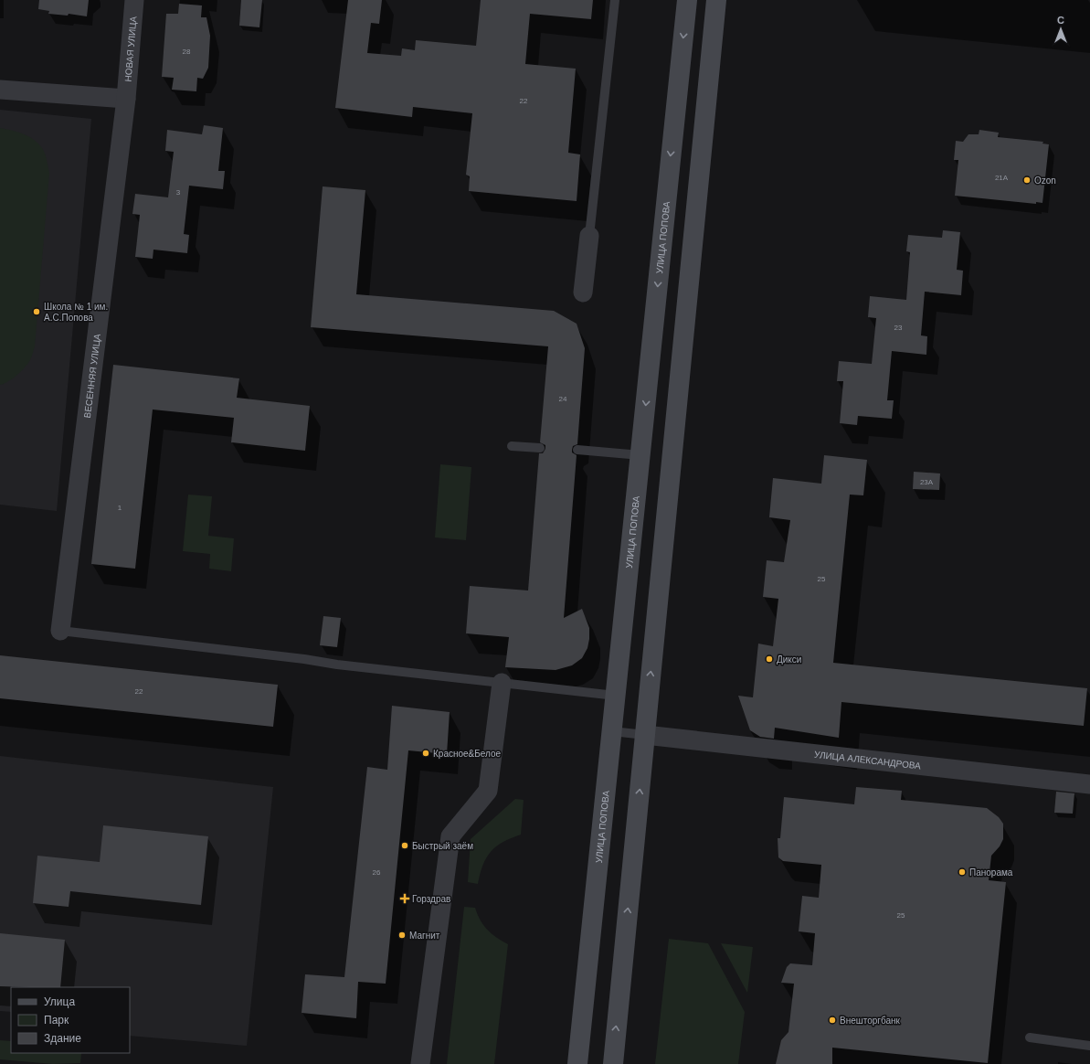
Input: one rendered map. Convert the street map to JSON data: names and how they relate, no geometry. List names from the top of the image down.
{
  "streets": {
    "main road": ["УЛИЦА ПОПОВА"],
    "street": ["НОВАЯ УЛИЦА", "ВЕСЕННЯЯ УЛИЦА", "УЛИЦА АЛЕКСАНДРОВА"]
  },
  "crossings": [
    ["НОВАЯ УЛИЦА", "ВЕСЕННЯЯ УЛИЦА"]
  ],
  "places": {
    "other": [
      "Ozon",
      "Школа № 1 им. А.С.Попова",
      "Дикси",
      "Красное&Белое",
      "Быстрый заём",
      "Панорама",
      "Магнит",
      "Внешторгбанк"
    ],
    "health": ["Горздрав"]
  },
  "house_numbers": [
    "28",
    "22",
    "21А",
    "3",
    "23",
    "24",
    "23А",
    "1",
    "25",
    "22",
    "26",
    "25"
  ],
  "legend": ["Улица", "Парк", "Здание"],
  "north": "top"
}
